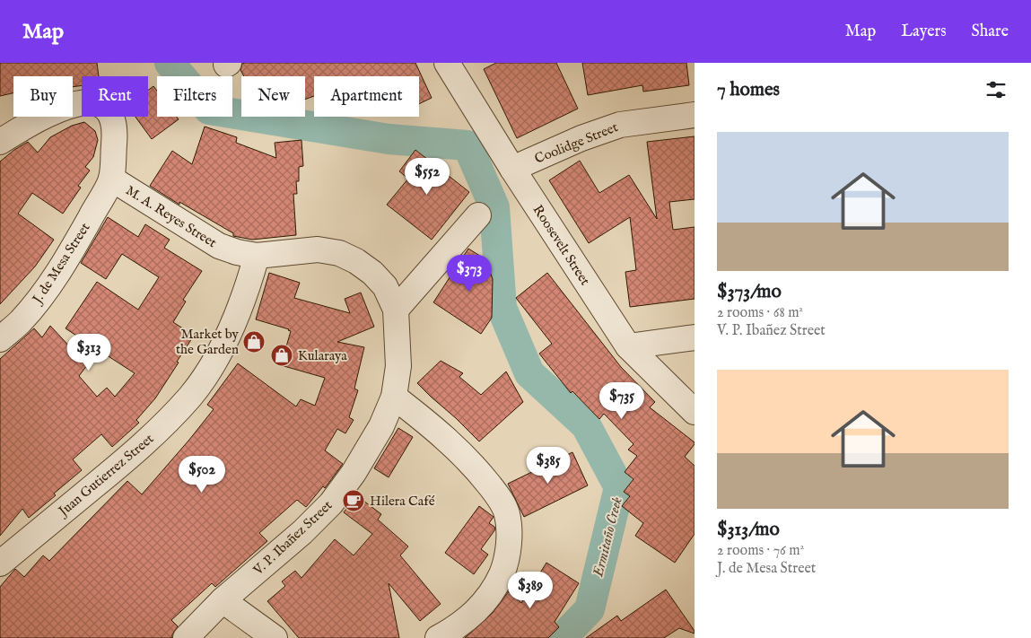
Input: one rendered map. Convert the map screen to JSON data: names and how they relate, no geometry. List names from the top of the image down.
{
  "streets": {
    "street": [
      "Coolidge Street",
      "M. A. Reyes Street",
      "Roosevelt Street",
      "J. de Mesa Street",
      "Juan Gutierrez Street",
      "V. P. Ibañez Street"
    ]
  },
  "crossings": [
    ["Coolidge Street", "Roosevelt Street"],
    ["M. A. Reyes Street", "J. de Mesa Street"],
    ["M. A. Reyes Street", "Juan Gutierrez Street"],
    ["M. A. Reyes Street", "V. P. Ibañez Street"]
  ],
  "water": ["Ermitaño Creek"],
  "places": {
    "shop": ["Market by the Garden", "Kularaya"],
    "cafe": ["Hilera Café"]
  },
  "page": {
    "header": "Map",
    "nav": ["Map", "Layers", "Share"],
    "heading": "7 homes",
    "chip": [
      "Buy",
      "Rent",
      "Filters",
      "New",
      "Apartment"
    ],
    "list": [
      {
        "name": "$373/mo",
        "note": "2 rooms · 68 m² · V. P. Ibañez Street"
      },
      {
        "name": "$313/mo",
        "note": "2 rooms · 76 m² · J. de Mesa Street"
      }
    ],
    "price": [
      "$552",
      "$373",
      "$313",
      "$735",
      "$385",
      "$502",
      "$389"
    ]
  }
}
